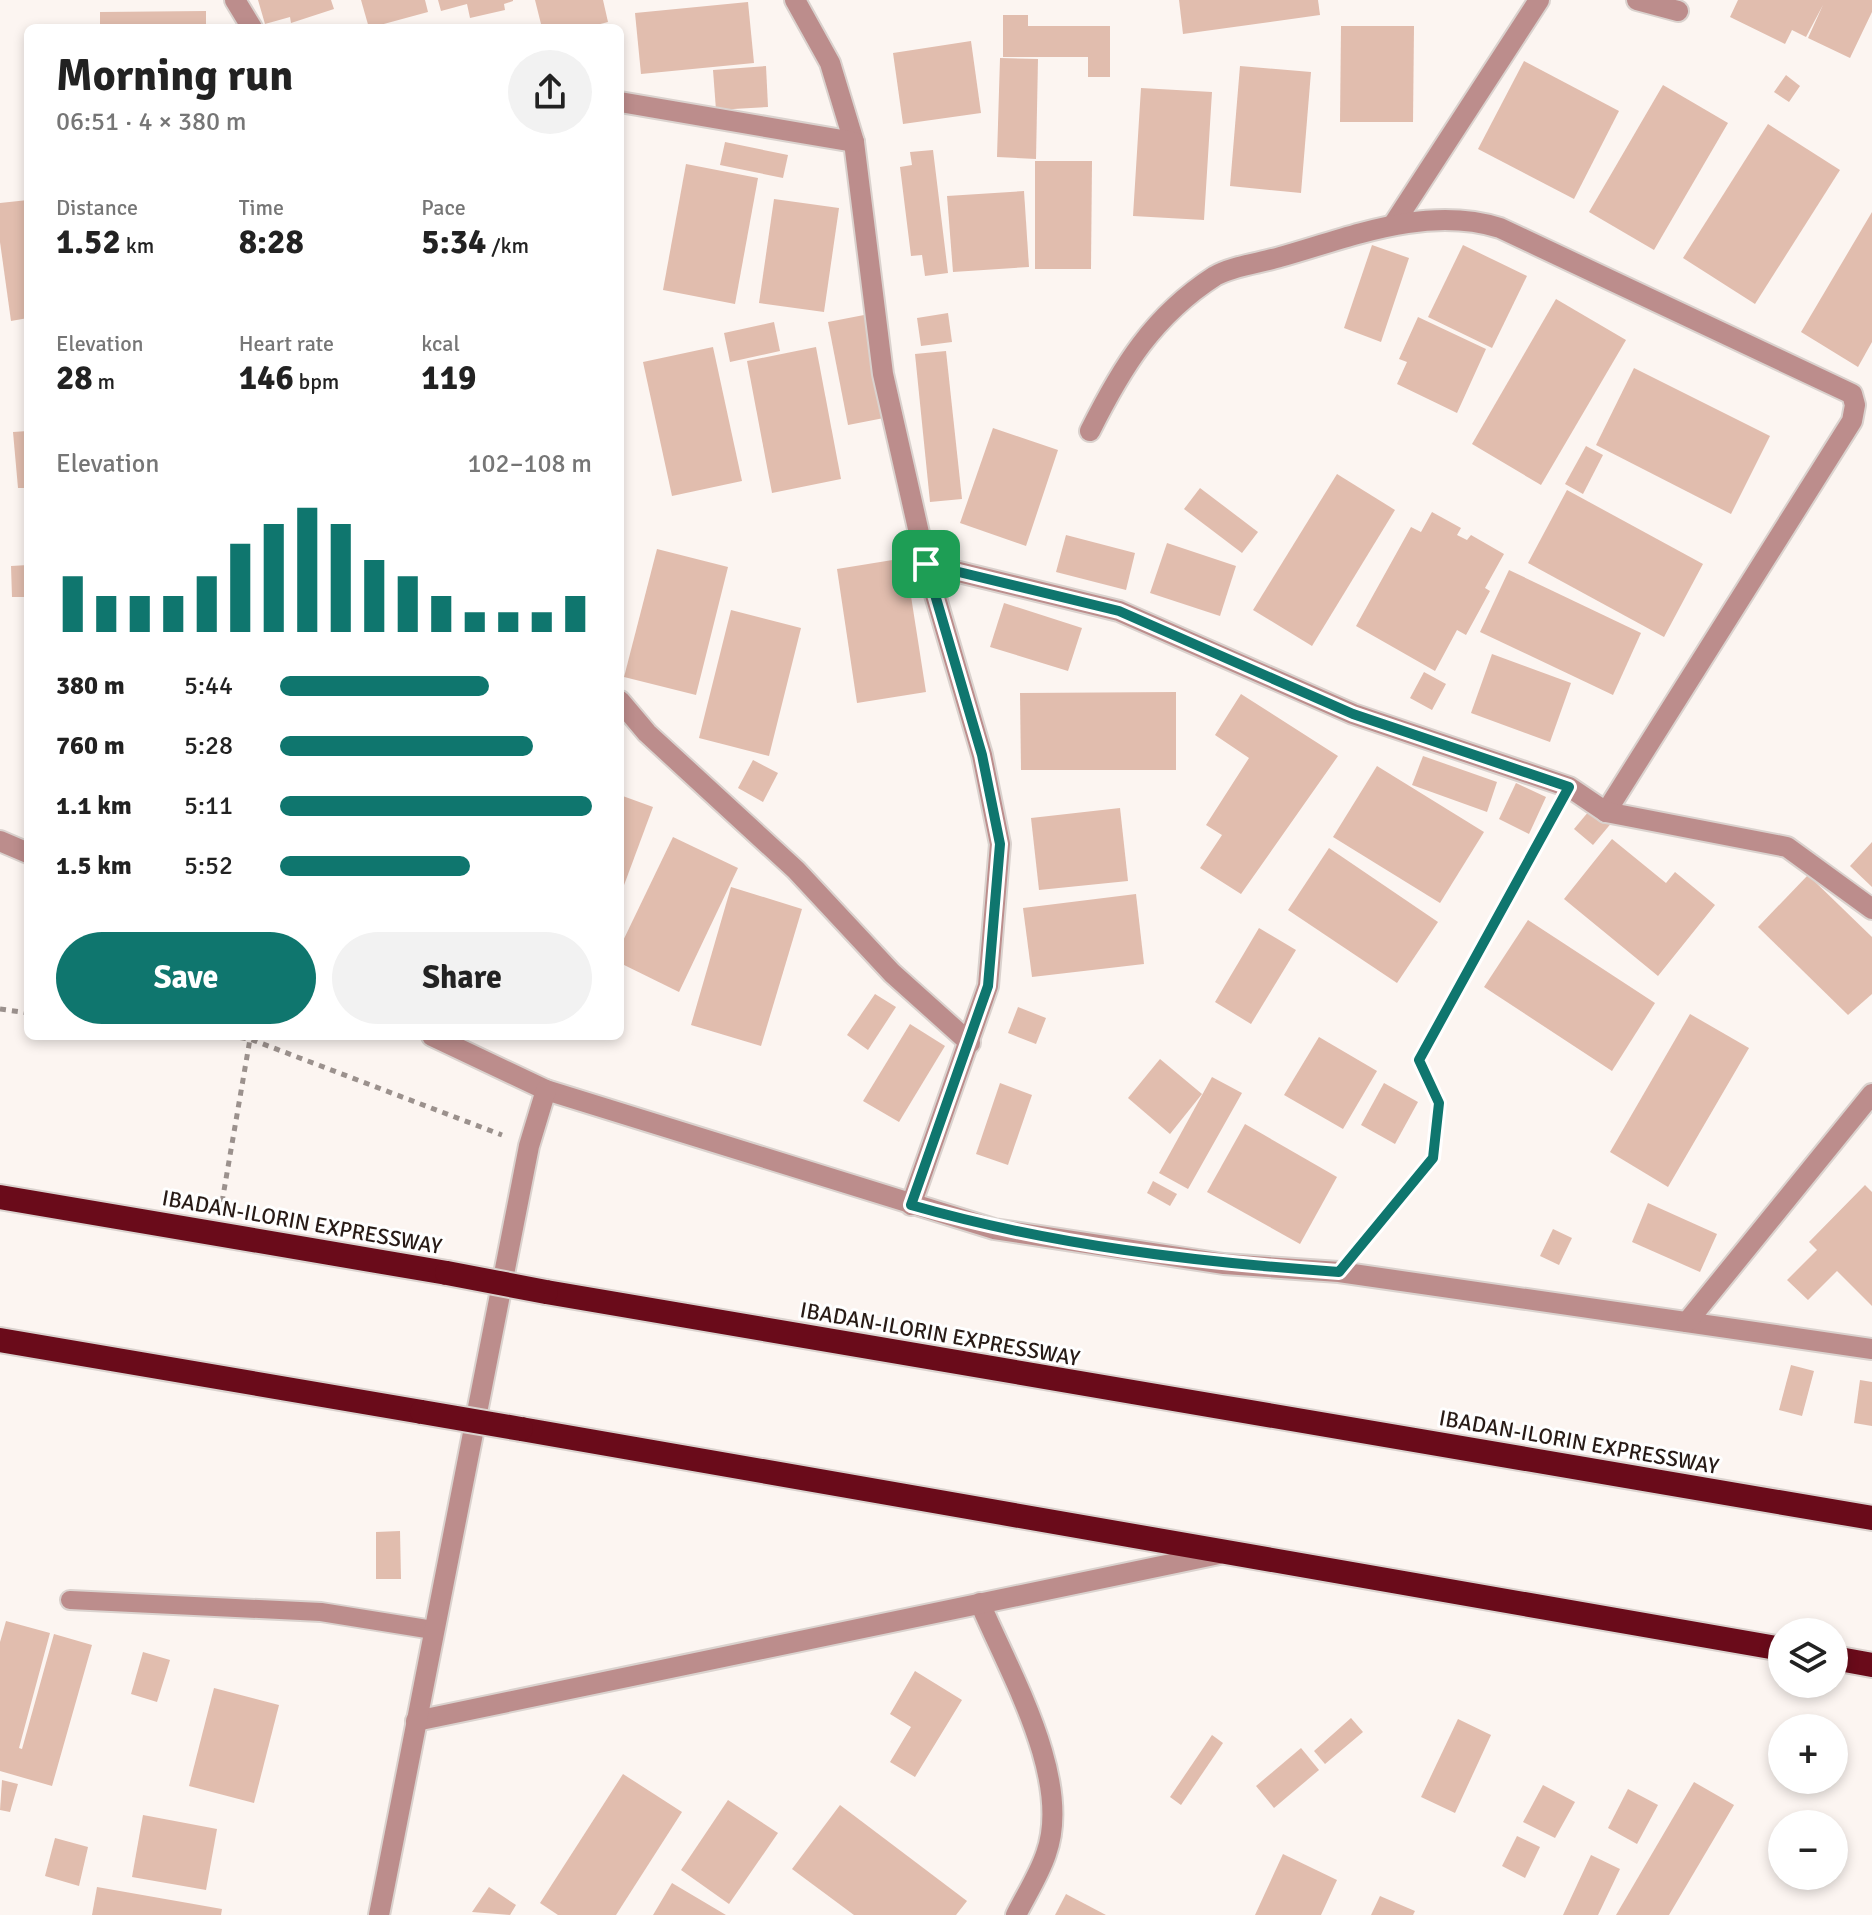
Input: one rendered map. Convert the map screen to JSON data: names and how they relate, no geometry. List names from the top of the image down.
{
  "streets": {
    "highway": ["IBADAN-ILORIN EXPRESSWAY"]
  },
  "page": {
    "heading": ["Morning run", "06:51 · 4 × 380 m"],
    "stats": [
      ["Distance", "1.52 km"],
      ["Time", "8:28"],
      ["Pace", "5:34 /km"],
      ["Elevation", "28 m"],
      ["Heart rate", "146 bpm"],
      ["kcal", "119"]
    ],
    "chart": ["Elevation", "102–108 m"],
    "list": [
      {
        "name": "380 m",
        "note": "5:44"
      },
      {
        "name": "760 m",
        "note": "5:28"
      },
      {
        "name": "1.1 km",
        "note": "5:11"
      },
      {
        "name": "1.5 km",
        "note": "5:52"
      }
    ],
    "buttons": ["Save", "Share"],
    "map_buttons": ["+", "−"]
  }
}
